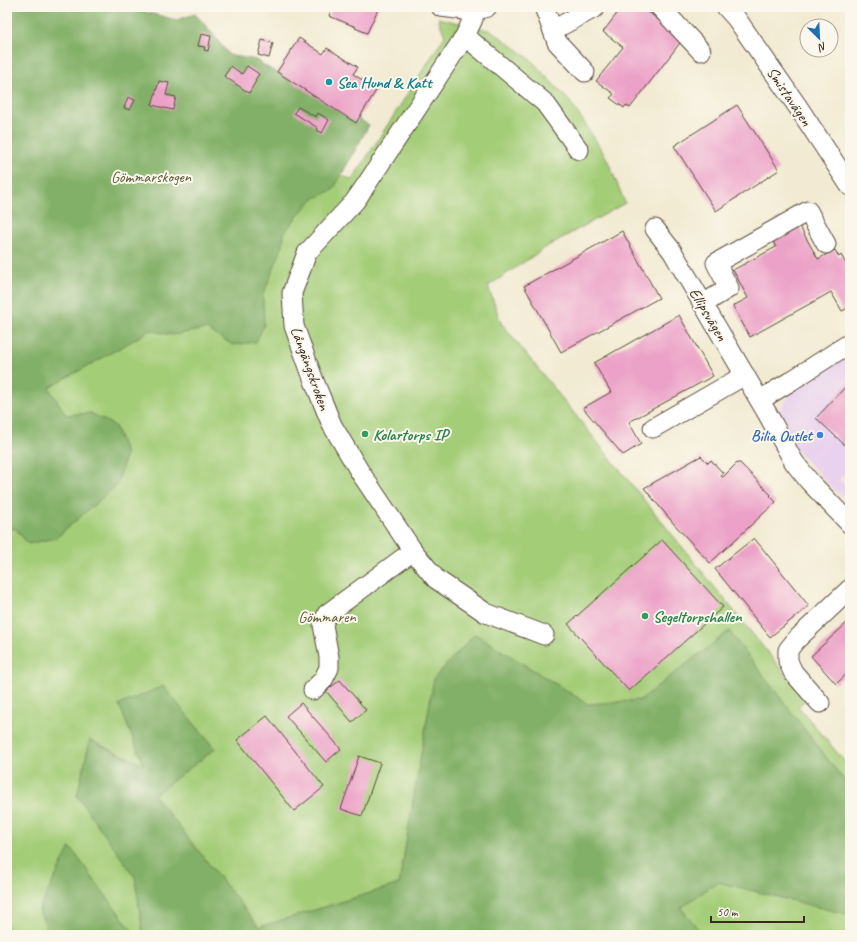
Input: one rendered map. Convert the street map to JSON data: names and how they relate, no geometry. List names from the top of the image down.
{
  "streets": {
    "street": ["Smistavägen", "Ellipsvägen", "Långängskroken"]
  },
  "parks": ["Gömmarskogen", "Gömmaren"],
  "places": [
    "Sea Hund & Katt",
    "Kolartorps IP",
    "Bilia Outlet",
    "Segeltorpshallen"
  ],
  "scale_bar": "50 m",
  "north": "bottom right"
}
